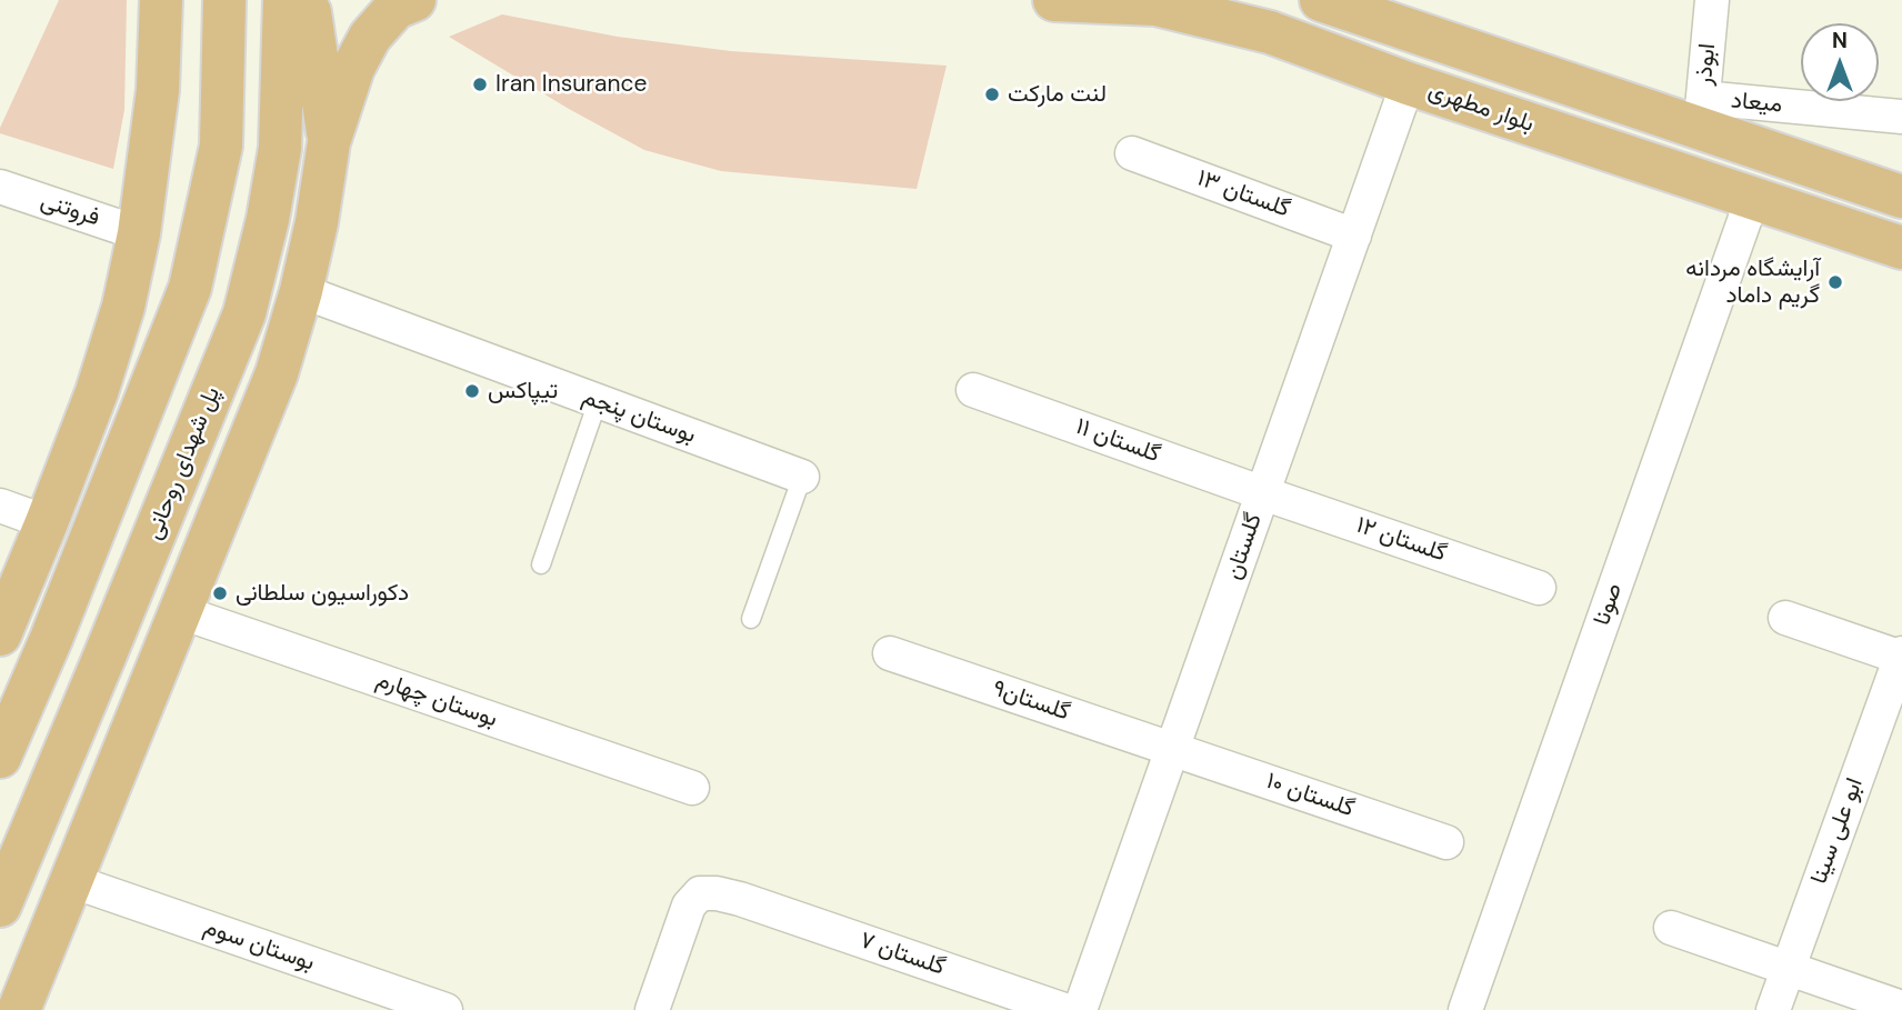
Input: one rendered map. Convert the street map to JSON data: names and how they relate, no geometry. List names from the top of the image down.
{
  "streets": {
    "main road": ["بلوار مطهری", "پل شهدای روحانی"],
    "street": [
      "ابوذر",
      "میعاد",
      "گلستان ۱۳",
      "فروتنی",
      "بوستان پنجم",
      "گلستان ۱۱",
      "گلستان ۱۲",
      "گلستان",
      "صونا",
      "بوستان چهارم",
      "گلستان۹",
      "گلستان ۱۰",
      "ابو علی سینا",
      "بوستان سوم",
      "گلستان ۷"
    ]
  },
  "crossings": [
    ["ابوذر", "میعاد"],
    ["بلوار مطهری", "گلستان"],
    ["بلوار مطهری", "صونا"],
    ["گلستان ۱۳", "گلستان"],
    ["گلستان ۱۱", "گلستان ۱۲"],
    ["گلستان ۱۱", "گلستان"],
    ["گلستان ۱۲", "گلستان"],
    ["گلستان", "گلستان۹"],
    ["گلستان", "گلستان ۱۰"],
    ["گلستان۹", "گلستان ۱۰"]
  ],
  "places": [
    "Iran Insurance",
    "لنت مارکت",
    "آرایشگاه مردانه گریم داماد",
    "تیپاکس",
    "دکوراسیون سلطانی"
  ],
  "north": "top"
}
